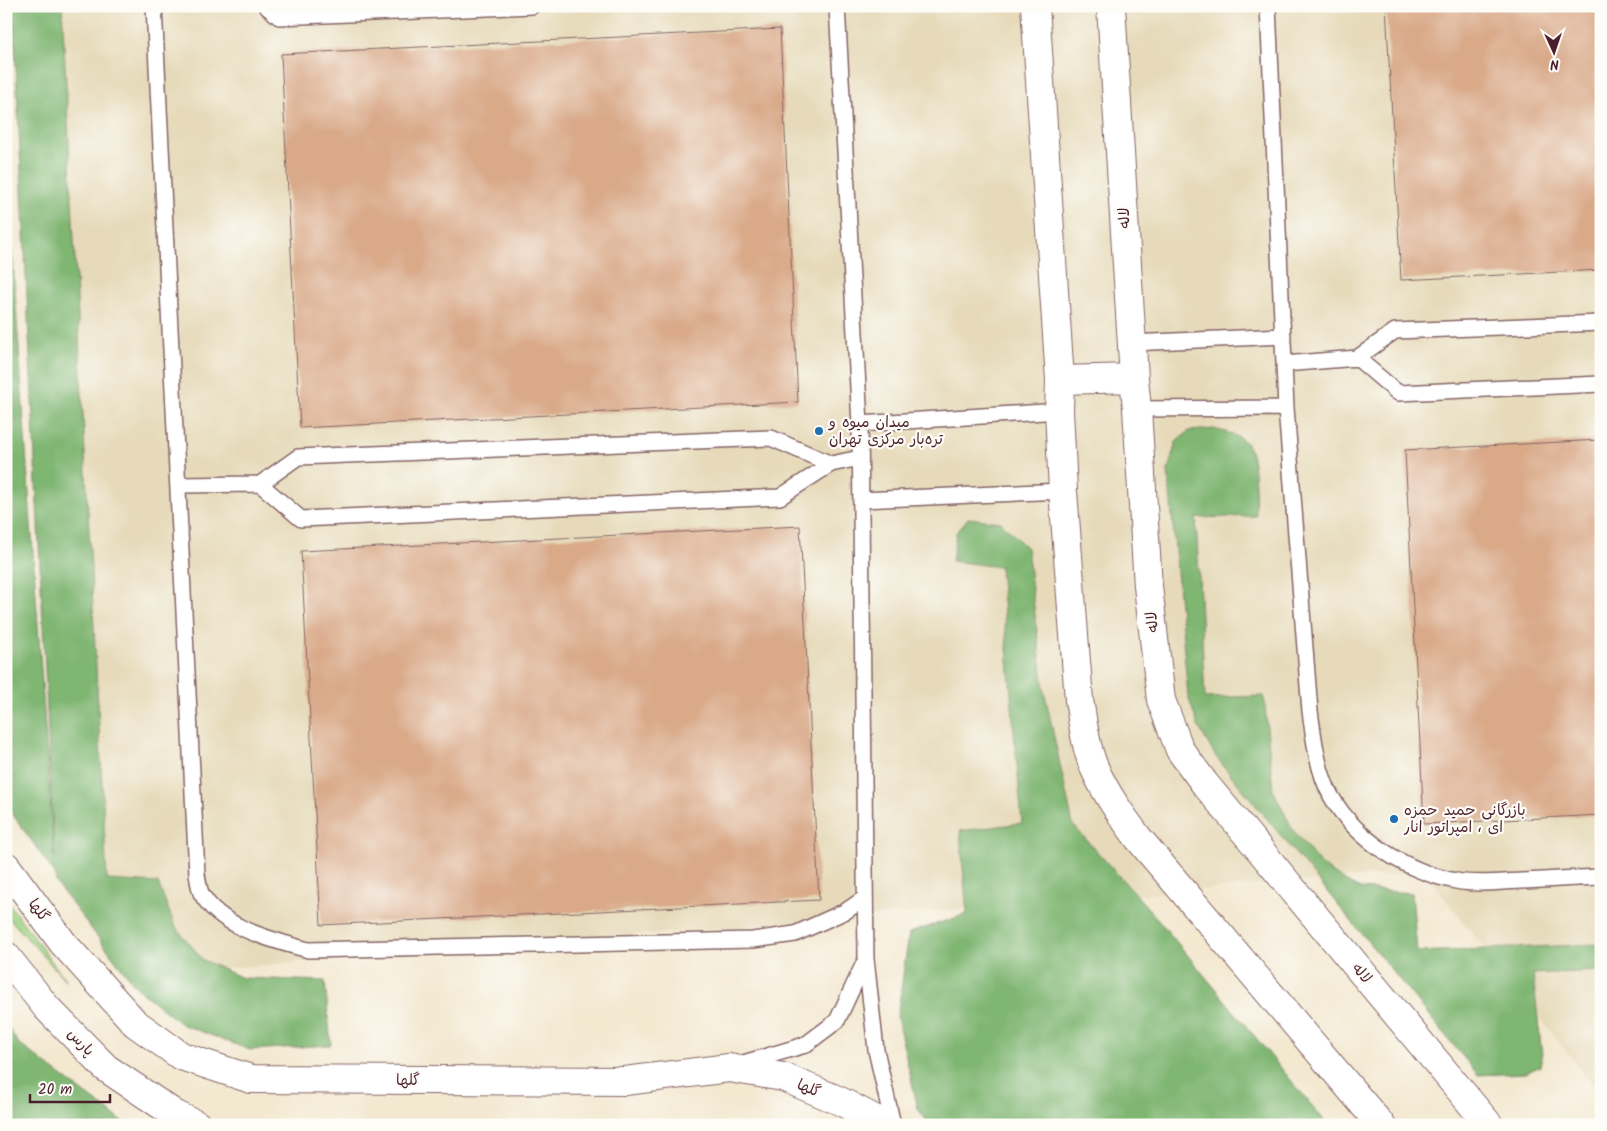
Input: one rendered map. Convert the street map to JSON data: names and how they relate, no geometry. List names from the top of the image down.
{
  "streets": {
    "street": ["لاله", "گلها", "پارس"]
  },
  "places": ["میدان میوه و تره‌بار مرکزی تهران", "بازرگانی حمید حمزه ای ، امپراتور انار"],
  "scale_bar": "20 m",
  "north": "bottom"
}
